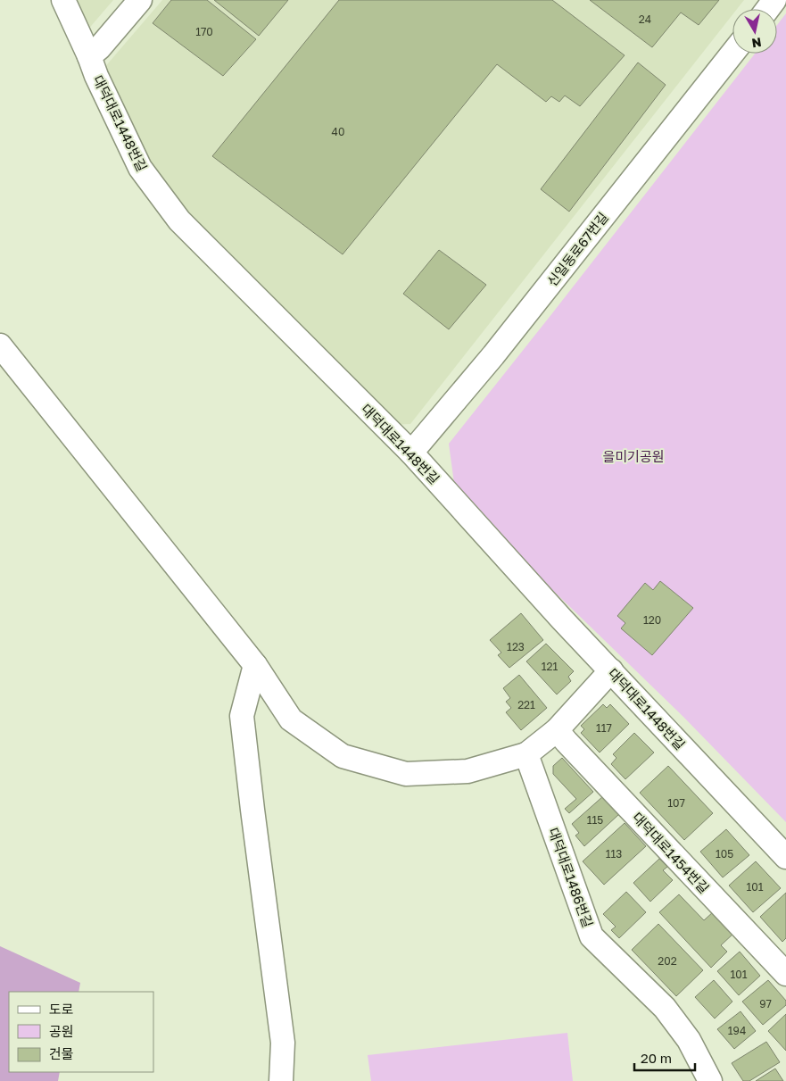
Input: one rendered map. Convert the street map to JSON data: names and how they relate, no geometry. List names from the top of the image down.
{
  "streets": {
    "street": [
      "대덕대로1448번길",
      "신일동로67번길",
      "대덕대로1454번길",
      "대덕대로1486번길"
    ]
  },
  "crossings": [
    ["대덕대로1448번길", "신일동로67번길"]
  ],
  "parks": ["을미기공원"],
  "house_numbers": [
    "24",
    "170",
    "40",
    "120",
    "123",
    "121",
    "221",
    "117",
    "107",
    "115",
    "113",
    "105",
    "101",
    "202",
    "101",
    "97",
    "194"
  ],
  "legend": ["도로", "공원", "건물"],
  "scale_bar": "20 m",
  "north": "bottom"
}
